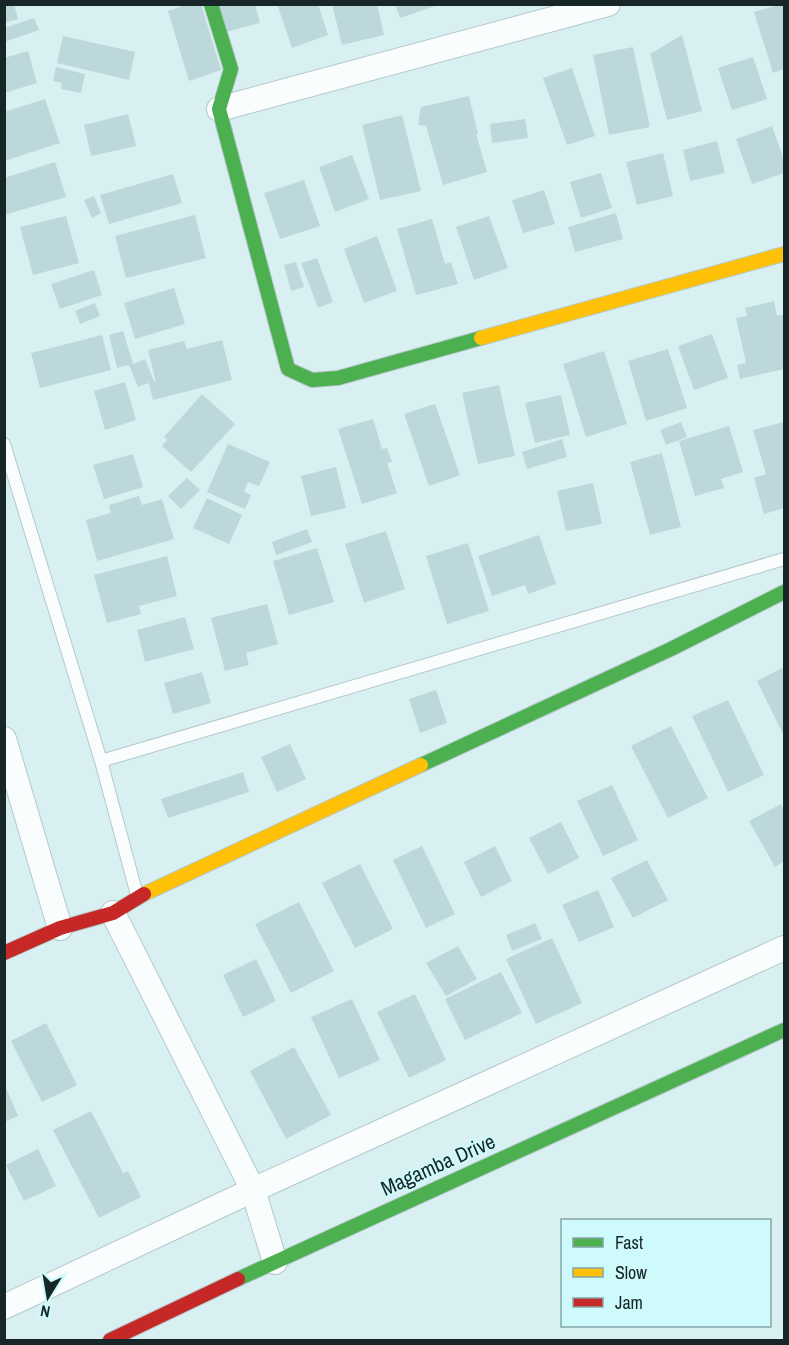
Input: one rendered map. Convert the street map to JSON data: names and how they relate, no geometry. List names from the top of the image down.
{
  "streets": {
    "street": ["Magamba Drive"]
  },
  "legend": ["Fast", "Slow", "Jam"],
  "north": "bottom"
}
